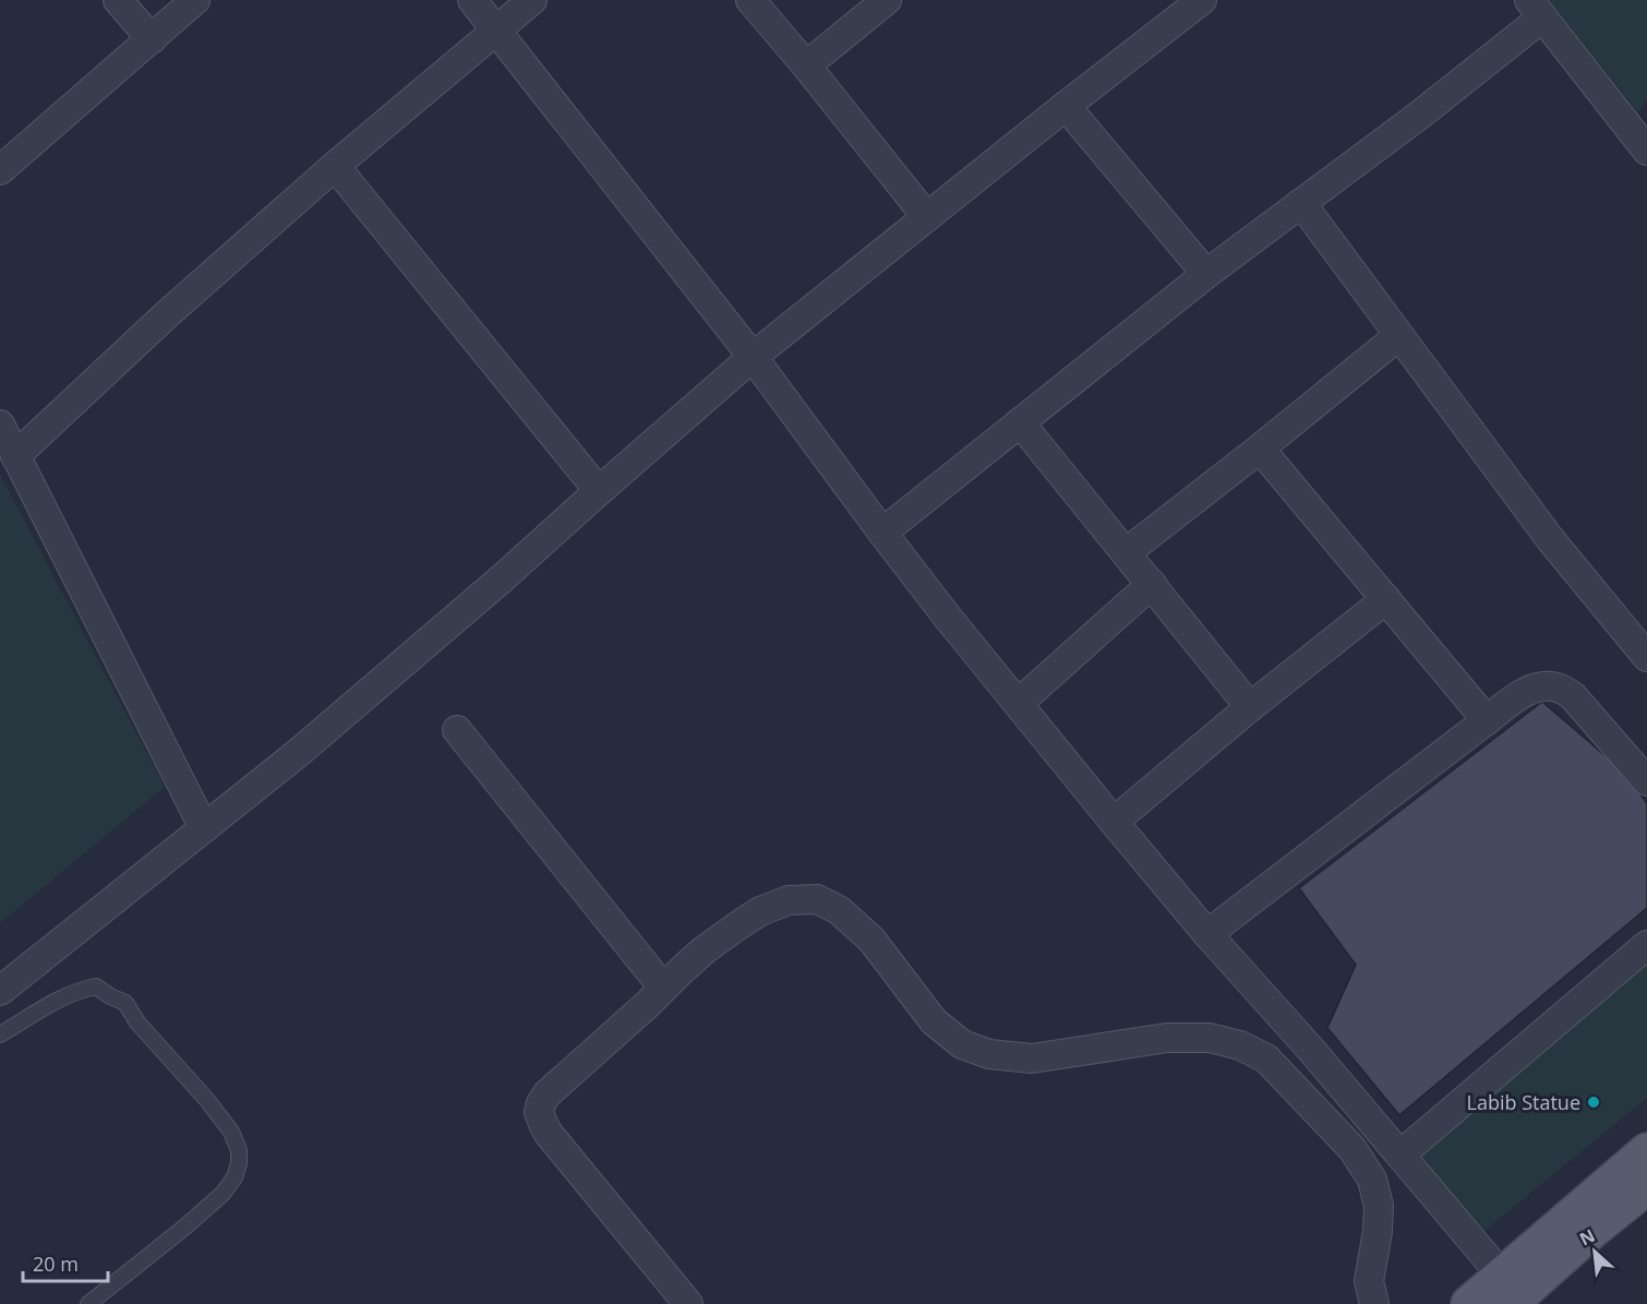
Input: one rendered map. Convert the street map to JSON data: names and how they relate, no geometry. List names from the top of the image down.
{
  "places": ["Labib Statue"],
  "scale_bar": "20 m",
  "north": "top left"
}
